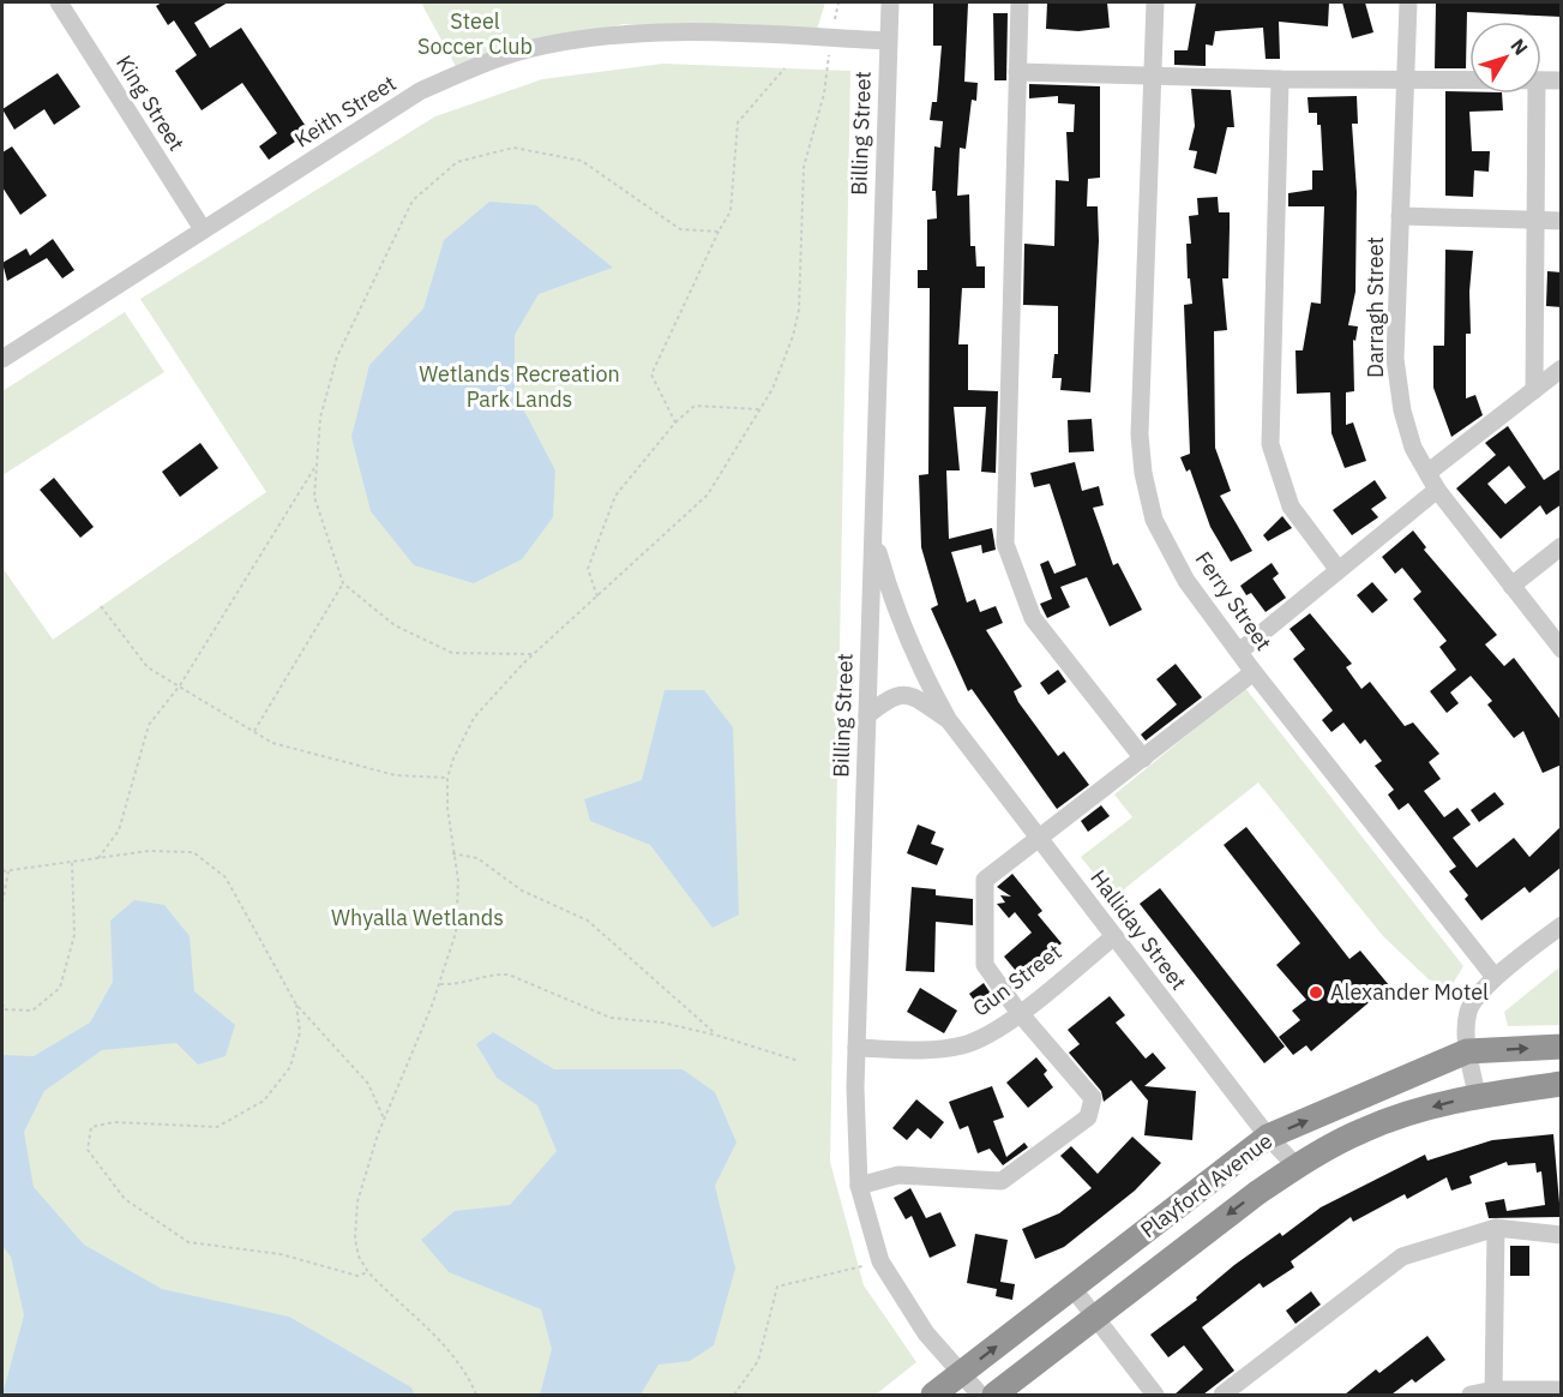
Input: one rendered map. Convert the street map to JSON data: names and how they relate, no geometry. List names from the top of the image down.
{
  "streets": {
    "highway": ["Playford Avenue"],
    "street": [
      "King Street",
      "Keith Street",
      "Billing Street",
      "Darragh Street",
      "Ferry Street",
      "Halliday Street",
      "Gun Street"
    ]
  },
  "crossings": [
    ["King Street", "Keith Street"],
    ["Keith Street", "Billing Street"],
    ["Billing Street", "Halliday Street"],
    ["Billing Street", "Gun Street"],
    ["Billing Street", "Playford Avenue"],
    ["Halliday Street", "Gun Street"],
    ["Halliday Street", "Playford Avenue"]
  ],
  "parks": ["Steel Soccer Club", "Wetlands Recreation Park Lands", "Whyalla Wetlands"],
  "places": ["Alexander Motel"],
  "north": "top right"
}
